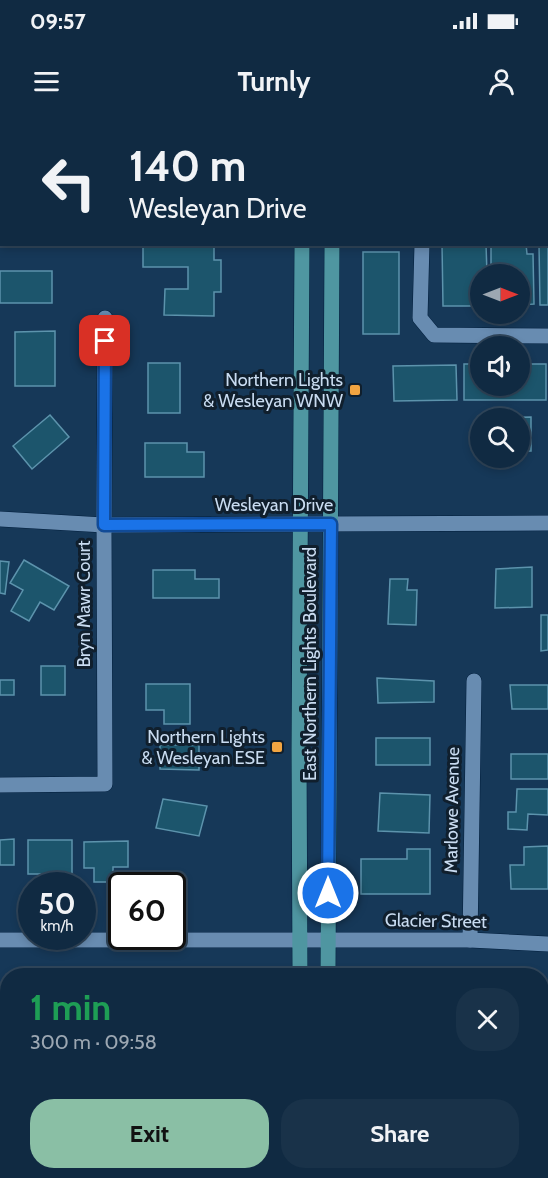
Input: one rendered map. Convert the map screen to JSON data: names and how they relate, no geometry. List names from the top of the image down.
{
  "streets": {
    "main road": ["East Northern Lights Boulevard"],
    "street": [
      "Wesleyan Drive",
      "Bryn Mawr Court",
      "Marlowe Avenue",
      "Glacier Street"
    ]
  },
  "crossings": [
    ["Wesleyan Drive", "Bryn Mawr Court"],
    ["Wesleyan Drive", "East Northern Lights Boulevard"],
    ["East Northern Lights Boulevard", "Glacier Street"],
    ["Marlowe Avenue", "Glacier Street"]
  ],
  "places": {
    "transit": ["Northern Lights & Wesleyan WNW", "Northern Lights & Wesleyan ESE"]
  },
  "north": "right",
  "page": {
    "status": "09:57",
    "header": "Turnly",
    "turn": ["140 m", "Wesleyan Drive"],
    "speed": "50 km/h",
    "limit": "60",
    "heading": ["1 min", "300 m · 09:58"],
    "buttons": ["Exit", "Share"]
  }
}
